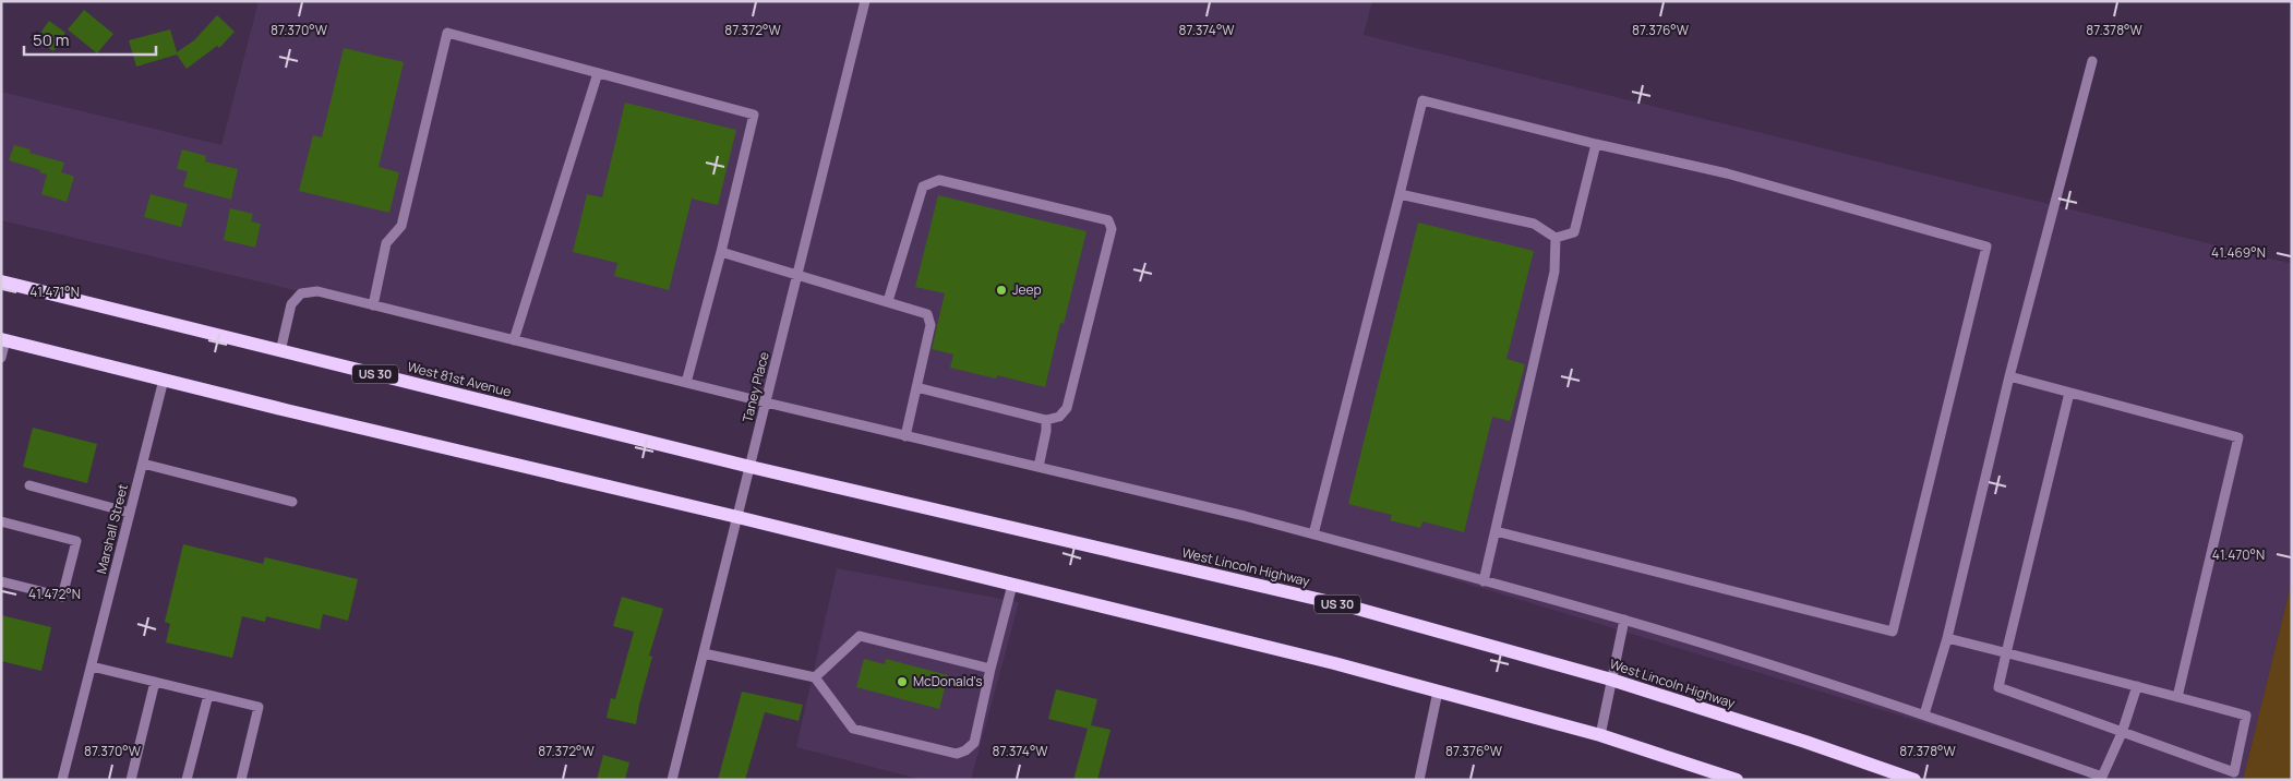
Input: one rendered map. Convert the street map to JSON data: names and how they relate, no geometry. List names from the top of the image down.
{
  "streets": {
    "main road": ["US 30", "West 81st Avenue", "West Lincoln Highway"],
    "street": ["Taney Place", "Marshall Street"]
  },
  "crossings": [
    ["West 81st Avenue", "Taney Place"],
    ["West 81st Avenue", "West Lincoln Highway"],
    ["Taney Place", "West Lincoln Highway"]
  ],
  "places": ["Jeep", "McDonald's"],
  "scale_bar": "50 m",
  "coordinates": [
    "87.370°W",
    "87.372°W",
    "87.374°W",
    "87.376°W",
    "87.378°W",
    "41.469°N",
    "41.471°N",
    "41.470°N",
    "41.472°N"
  ]
}
